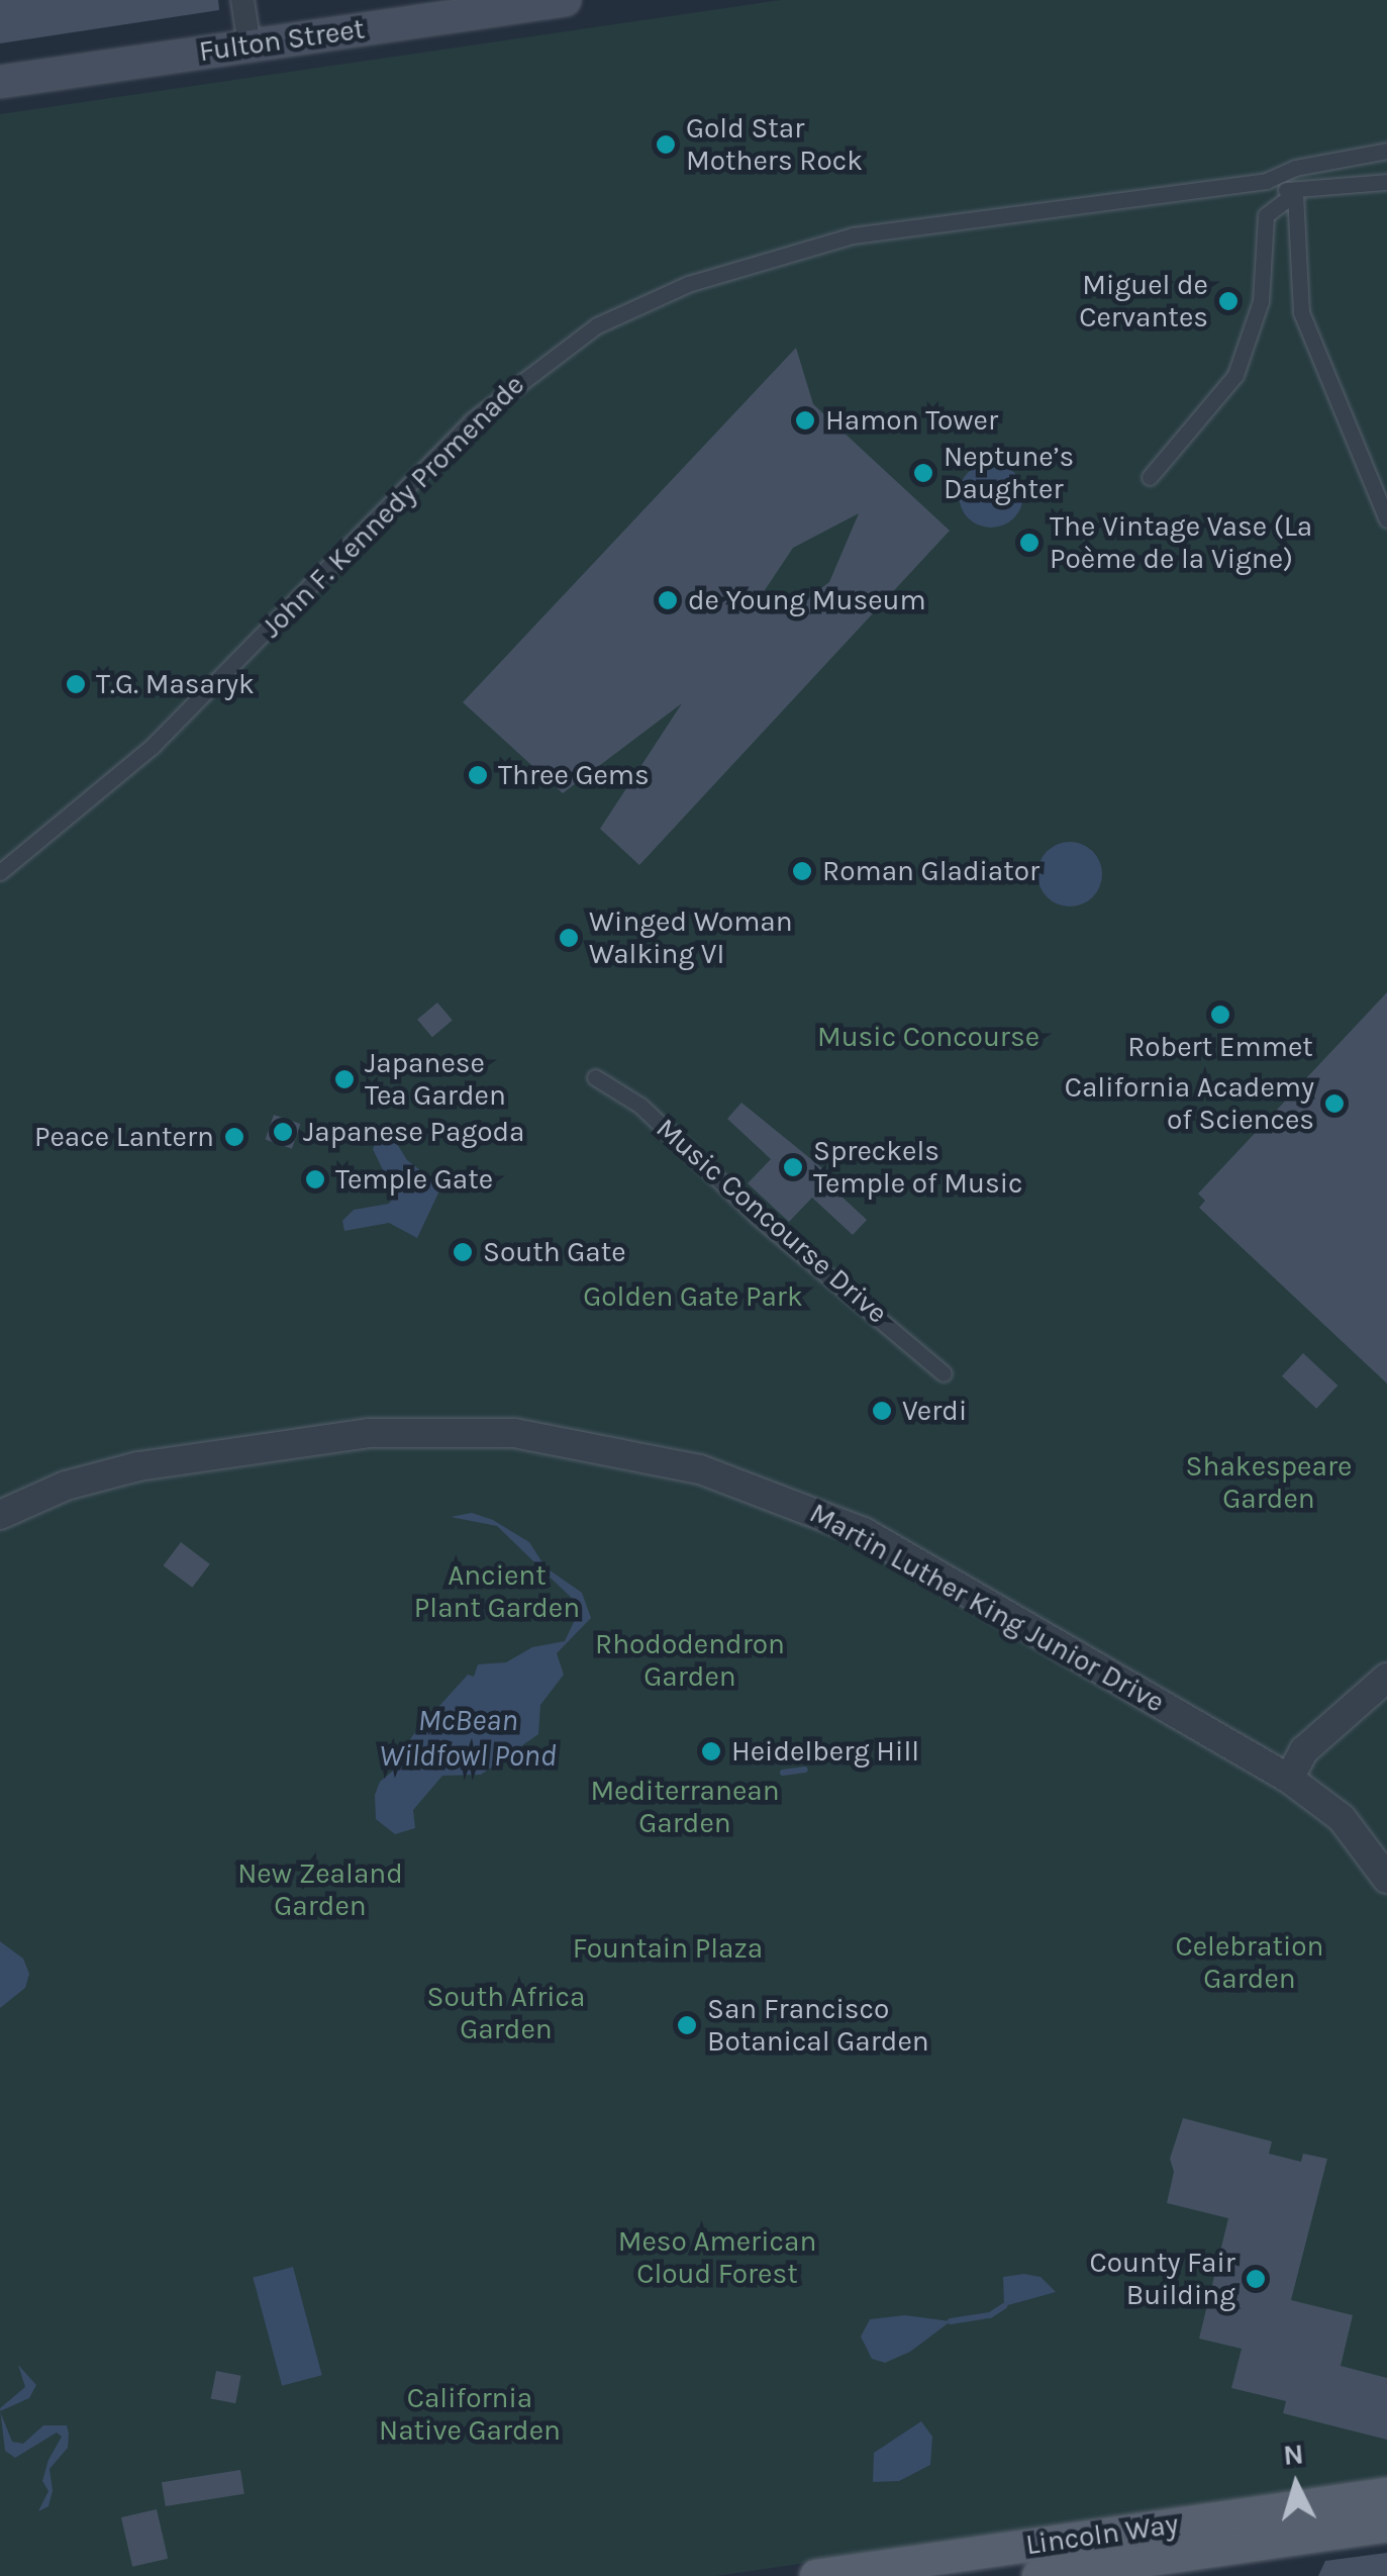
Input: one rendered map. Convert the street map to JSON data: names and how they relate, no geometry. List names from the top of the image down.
{
  "streets": {
    "main road": ["Fulton Street", "Lincoln Way"],
    "street": ["John F. Kennedy Promenade", "Music Concourse Drive", "Martin Luther King Junior Drive"]
  },
  "water": ["McBean Wildfowl Pond"],
  "parks": [
    "Music Concourse",
    "Golden Gate Park",
    "Shakespeare Garden",
    "Ancient Plant Garden",
    "Rhododendron Garden",
    "Mediterranean Garden",
    "New Zealand Garden",
    "Celebration Garden",
    "Fountain Plaza",
    "South Africa Garden",
    "Meso American Cloud Forest",
    "California Native Garden"
  ],
  "places": [
    "Gold Star Mothers Rock",
    "Miguel de Cervantes",
    "Hamon Tower",
    "Neptune’s Daughter",
    "The Vintage Vase (La Poème de la Vigne)",
    "de Young Museum",
    "T.G. Masaryk",
    "Three Gems",
    "Roman Gladiator",
    "Winged Woman Walking VI",
    "Robert Emmet",
    "Japanese Tea Garden",
    "California Academy of Sciences",
    "Japanese Pagoda",
    "Peace Lantern",
    "Spreckels Temple of Music",
    "Temple Gate",
    "South Gate",
    "Verdi",
    "Heidelberg Hill",
    "San Francisco Botanical Garden",
    "County Fair Building"
  ],
  "north": "top"
}
